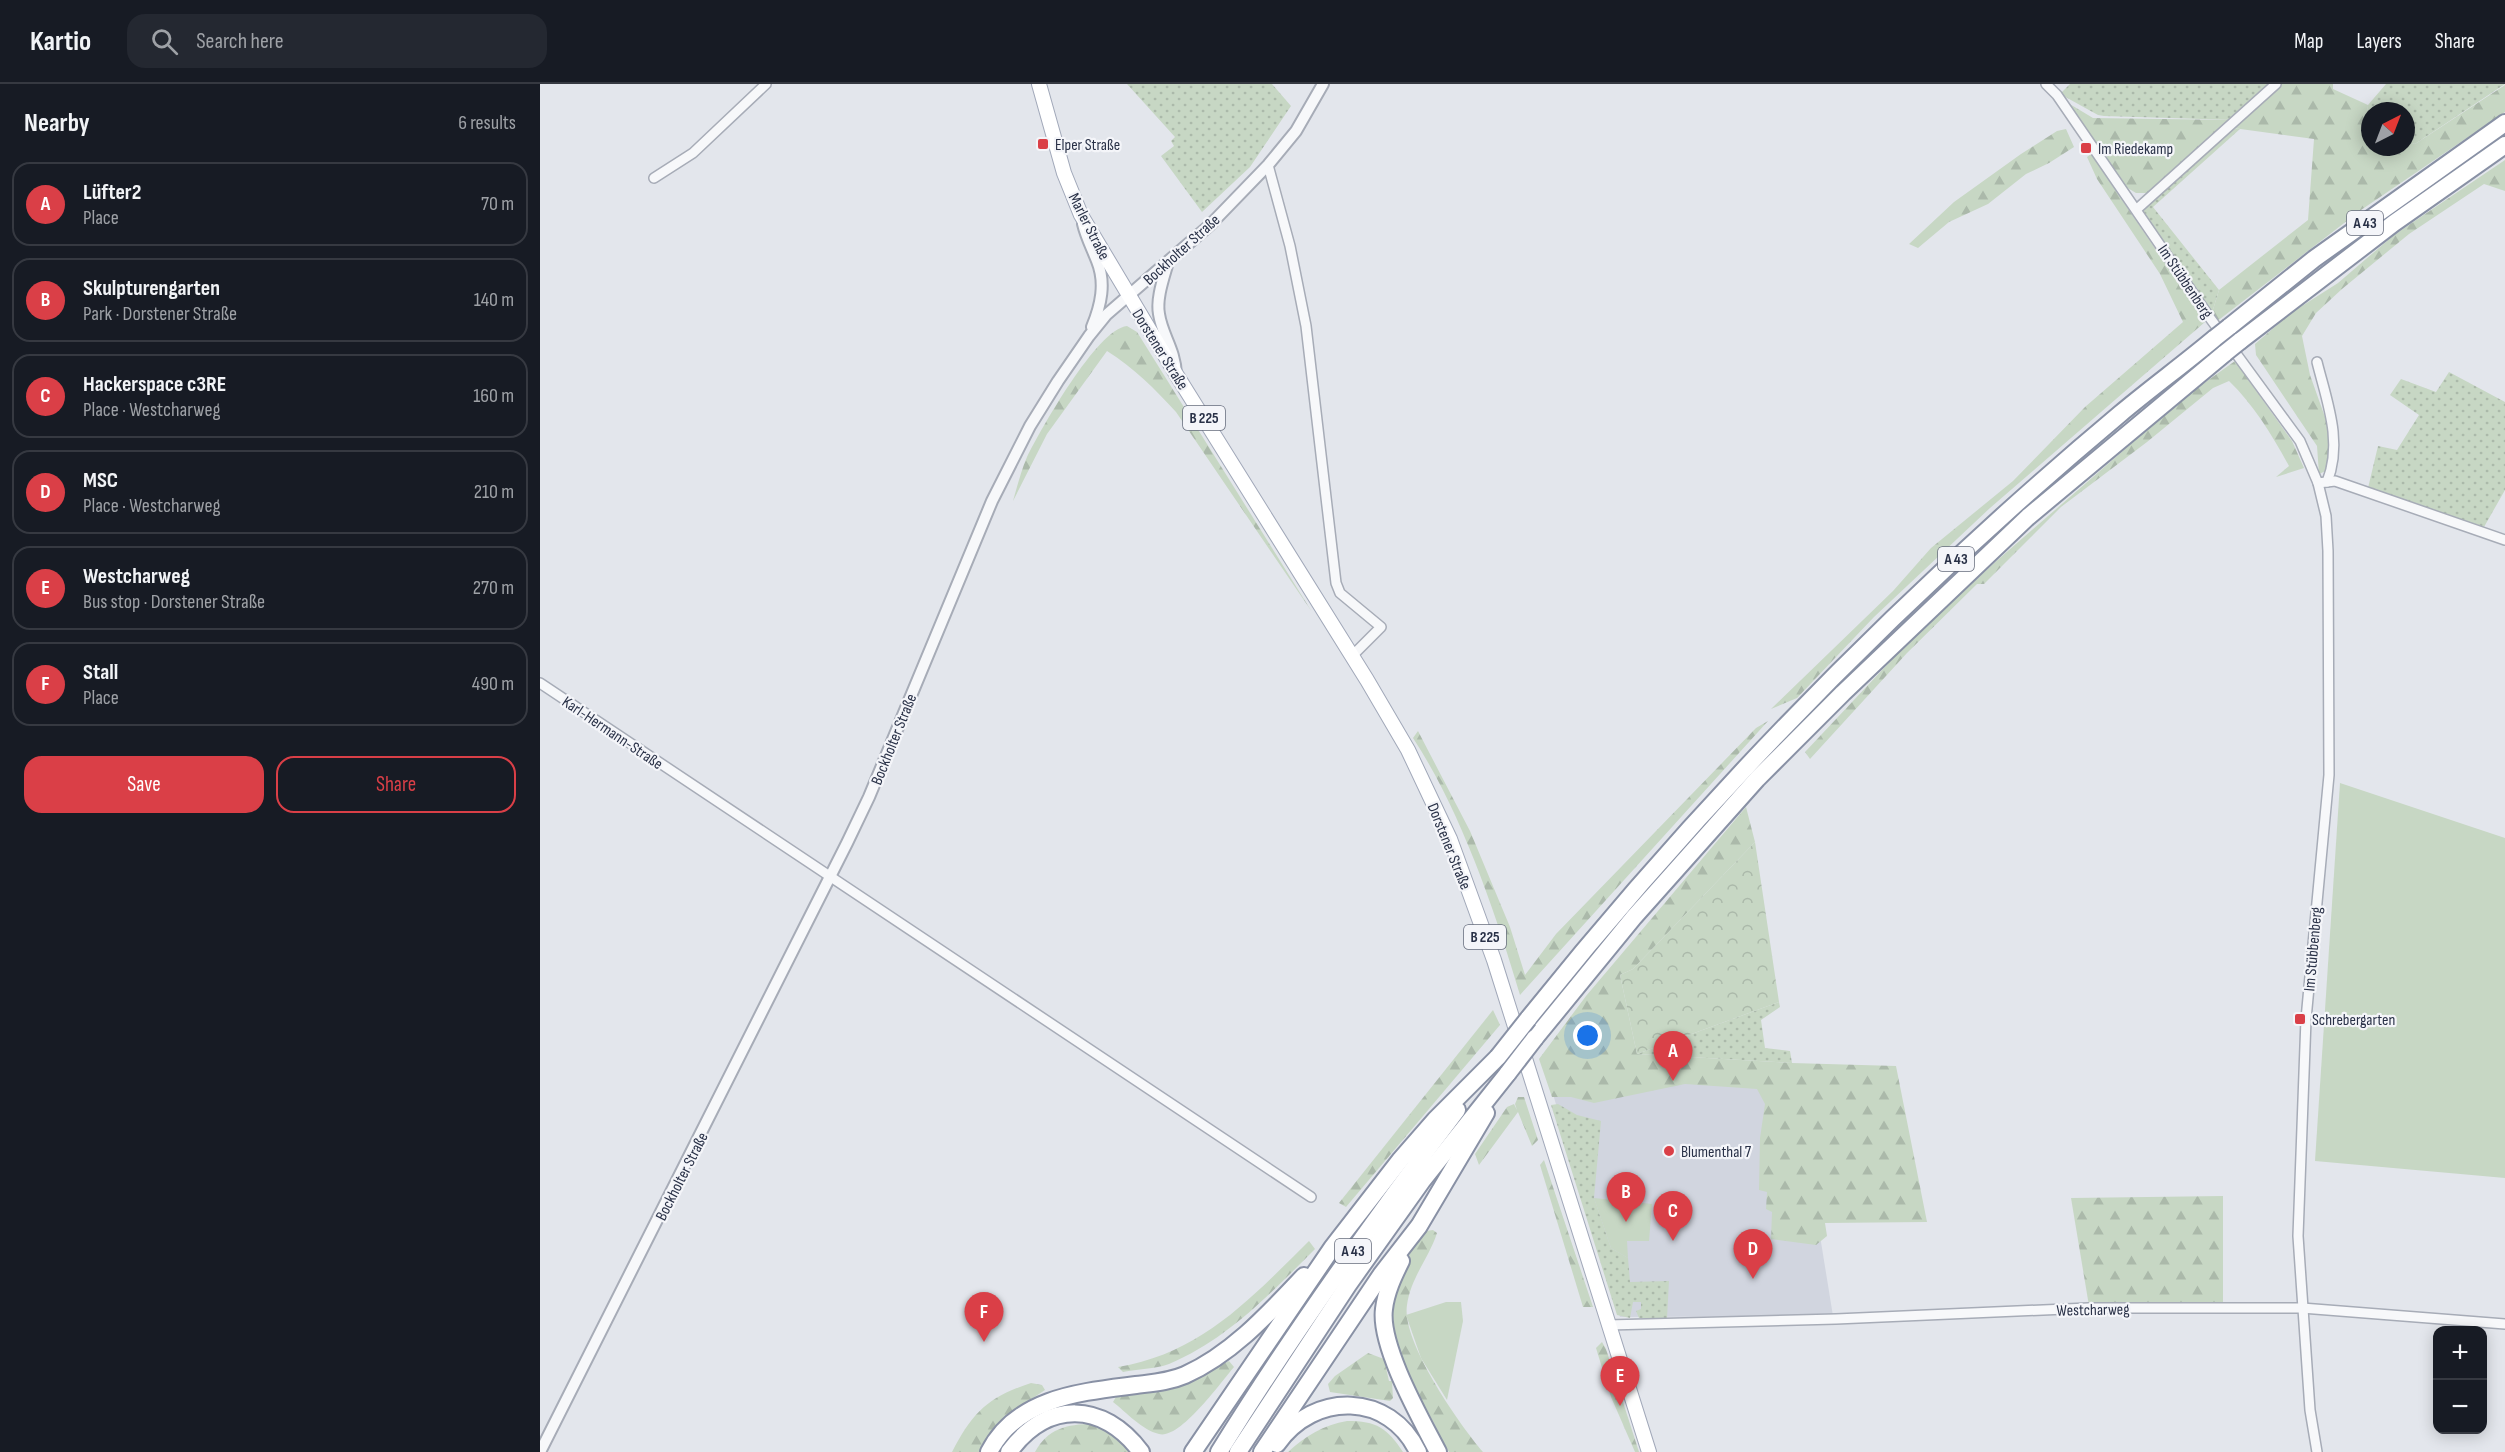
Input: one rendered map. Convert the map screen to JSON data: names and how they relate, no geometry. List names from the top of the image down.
{
  "streets": {
    "highway": ["A 43"],
    "main road": ["Marler Straße", "Dorstener Straße", "B 225"],
    "street": [
      "Bockholter Straße",
      "Im Stübbenberg",
      "Karl-Hermann-Straße",
      "Westcharweg"
    ]
  },
  "crossings": [
    ["Marler Straße", "Bockholter Straße"],
    ["Marler Straße", "Dorstener Straße"],
    ["Bockholter Straße", "Dorstener Straße"],
    ["Bockholter Straße", "Karl-Hermann-Straße"],
    ["Im Stübbenberg", "Westcharweg"],
    ["Dorstener Straße", "Westcharweg"]
  ],
  "places": {
    "transit": ["Elper Straße", "Im Riedekamp", "Schrebergarten"],
    "other": ["Blumenthal 7"]
  },
  "north": "top right",
  "page": {
    "header": "Kartio",
    "search": "Search here",
    "nav": ["Map", "Layers", "Share"],
    "heading": ["Nearby", "6 results"],
    "list": [
      {
        "mark": "A",
        "name": "Lüfter2",
        "note": "Place",
        "value": "70 m"
      },
      {
        "mark": "B",
        "name": "Skulpturengarten",
        "note": "Park · Dorstener Straße",
        "value": "140 m"
      },
      {
        "mark": "C",
        "name": "Hackerspace c3RE",
        "note": "Place · Westcharweg",
        "value": "160 m"
      },
      {
        "mark": "D",
        "name": "MSC",
        "note": "Place · Westcharweg",
        "value": "210 m"
      },
      {
        "mark": "E",
        "name": "Westcharweg",
        "note": "Bus stop · Dorstener Straße",
        "value": "270 m"
      },
      {
        "mark": "F",
        "name": "Stall",
        "note": "Place",
        "value": "490 m"
      }
    ],
    "buttons": ["Save", "Share"],
    "pins": [
      "A",
      "B",
      "C",
      "D",
      "F",
      "E"
    ],
    "map_buttons": ["+", "−"]
  }
}
